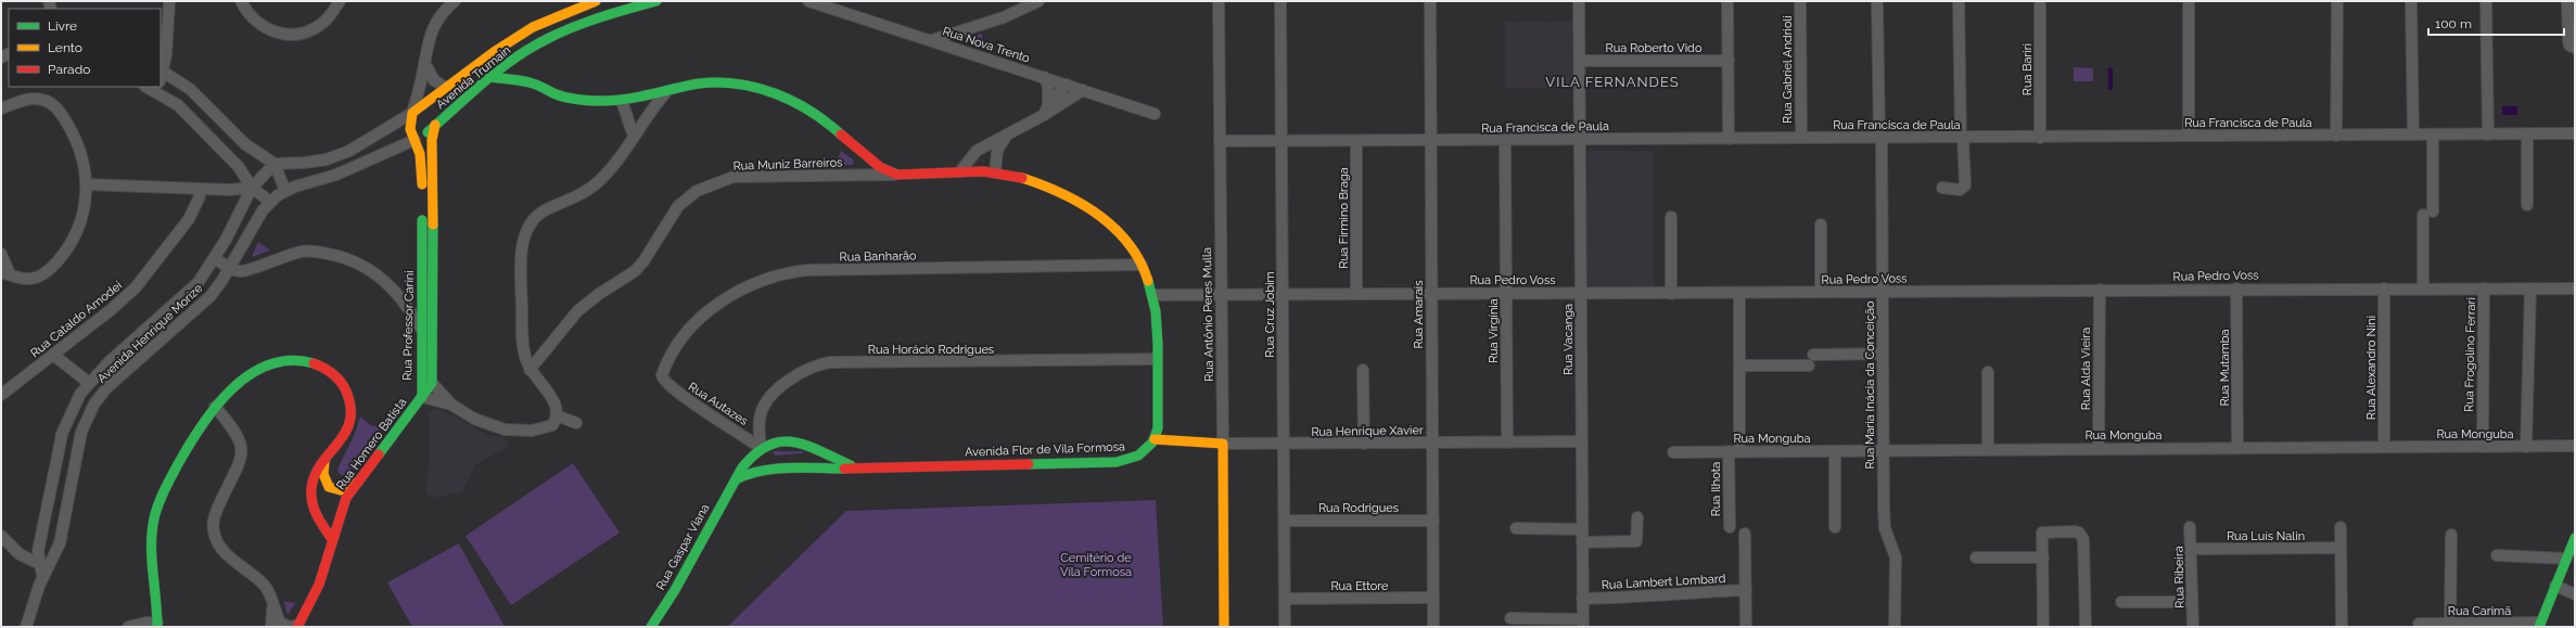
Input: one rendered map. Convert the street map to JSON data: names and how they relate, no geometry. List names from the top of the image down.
{
  "streets": {
    "street": [
      "Rua Nova Trento",
      "Rua Roberto Vido",
      "Rua Gabriel Andrioli",
      "Rua Bariri",
      "Avenida Trumain",
      "Rua Francisca de Paula",
      "Rua Muniz Barreiros",
      "Rua Firmino Braga",
      "Rua Banharão",
      "Rua Pedro Voss",
      "Rua Antônio Peres Mulla",
      "Rua Cruz Jobim",
      "Rua Amarais",
      "Rua Cataldo Amodei",
      "Rua Professor Carini",
      "Rua Virgínia",
      "Avenida Henrique Morize",
      "Rua Vacanga",
      "Rua Horácio Rodrigues",
      "Rua Frogolino Ferrari",
      "Rua Mutamba",
      "Rua Alexandro Nini",
      "Rua Alda Vieira",
      "Rua Maria Inácia da Conceição",
      "Rua Autazes",
      "Rua Henrique Xavier",
      "Rua Monguba",
      "Rua Homero Batista",
      "Avenida Flor de Vila Formosa",
      "Rua Ilhota",
      "Rua Rodrigues",
      "Rua Luís Nalin",
      "Rua Gaspar Viana",
      "Rua Ribeira",
      "Rua Lambert Lombard",
      "Rua Ettore",
      "Rua Carimã"
    ]
  },
  "crossings": [
    ["Rua Roberto Vido", "Rua Vacanga"],
    ["Rua Gabriel Andrioli", "Rua Francisca de Paula"],
    ["Rua Bariri", "Rua Francisca de Paula"],
    ["Avenida Trumain", "Rua Professor Carini"],
    ["Avenida Trumain", "Avenida Henrique Morize"],
    ["Rua Francisca de Paula", "Rua Firmino Braga"],
    ["Rua Francisca de Paula", "Rua Antônio Peres Mulla"],
    ["Rua Francisca de Paula", "Rua Cruz Jobim"],
    ["Rua Francisca de Paula", "Rua Amarais"],
    ["Rua Francisca de Paula", "Rua Virgínia"],
    ["Rua Francisca de Paula", "Rua Vacanga"],
    ["Rua Francisca de Paula", "Rua Maria Inácia da Conceição"],
    ["Rua Firmino Braga", "Rua Pedro Voss"],
    ["Rua Banharão", "Rua Autazes"],
    ["Rua Pedro Voss", "Rua Antônio Peres Mulla"],
    ["Rua Pedro Voss", "Rua Cruz Jobim"],
    ["Rua Pedro Voss", "Rua Amarais"],
    ["Rua Pedro Voss", "Rua Virgínia"],
    ["Rua Pedro Voss", "Rua Vacanga"],
    ["Rua Pedro Voss", "Rua Frogolino Ferrari"],
    ["Rua Pedro Voss", "Rua Mutamba"],
    ["Rua Pedro Voss", "Rua Alexandro Nini"],
    ["Rua Pedro Voss", "Rua Alda Vieira"],
    ["Rua Pedro Voss", "Rua Maria Inácia da Conceição"],
    ["Rua Pedro Voss", "Rua Ilhota"],
    ["Rua Antônio Peres Mulla", "Rua Henrique Xavier"],
    ["Rua Cruz Jobim", "Rua Henrique Xavier"],
    ["Rua Cruz Jobim", "Rua Rodrigues"],
    ["Rua Cruz Jobim", "Rua Ettore"],
    ["Rua Amarais", "Rua Henrique Xavier"],
    ["Rua Amarais", "Rua Rodrigues"],
    ["Rua Amarais", "Rua Ettore"],
    ["Rua Professor Carini", "Rua Homero Batista"],
    ["Rua Virgínia", "Rua Henrique Xavier"],
    ["Rua Vacanga", "Rua Henrique Xavier"],
    ["Rua Vacanga", "Rua Lambert Lombard"],
    ["Rua Horácio Rodrigues", "Rua Autazes"],
    ["Rua Horácio Rodrigues", "Avenida Flor de Vila Formosa"],
    ["Rua Horácio Rodrigues", "Rua Gaspar Viana"],
    ["Rua Frogolino Ferrari", "Rua Monguba"],
    ["Rua Mutamba", "Rua Monguba"],
    ["Rua Alexandro Nini", "Rua Monguba"],
    ["Rua Alda Vieira", "Rua Monguba"],
    ["Rua Maria Inácia da Conceição", "Rua Monguba"],
    ["Rua Autazes", "Avenida Flor de Vila Formosa"],
    ["Rua Autazes", "Rua Gaspar Viana"],
    ["Rua Henrique Xavier", "Avenida Flor de Vila Formosa"],
    ["Rua Monguba", "Rua Ilhota"],
    ["Avenida Flor de Vila Formosa", "Rua Gaspar Viana"],
    ["Rua Luís Nalin", "Rua Ribeira"]
  ],
  "districts": ["VILA FERNANDES"],
  "parks": ["Cemitério de Vila Formosa"],
  "legend": ["Livre", "Lento", "Parado"],
  "scale_bar": "100 m"
}
